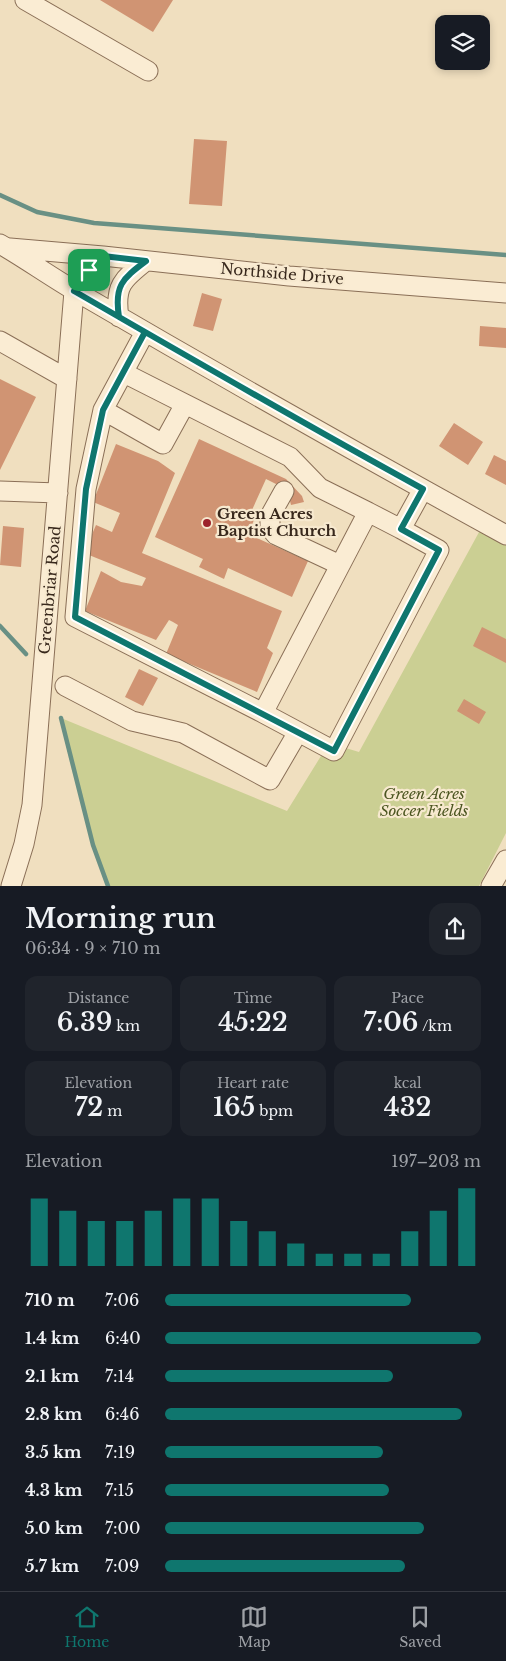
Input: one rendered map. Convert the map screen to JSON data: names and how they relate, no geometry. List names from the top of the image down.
{
  "streets": {
    "street": ["Northside Drive", "Greenbriar Road"]
  },
  "parks": ["Green Acres Soccer Fields"],
  "places": ["Green Acres Baptist Church"],
  "page": {
    "heading": ["Morning run", "06:34 · 9 × 710 m"],
    "stats": [
      ["Distance", "6.39 km"],
      ["Time", "45:22"],
      ["Pace", "7:06 /km"],
      ["Elevation", "72 m"],
      ["Heart rate", "165 bpm"],
      ["kcal", "432"]
    ],
    "chart": ["Elevation", "197–203 m"],
    "list": [
      {
        "name": "710 m",
        "note": "7:06"
      },
      {
        "name": "1.4 km",
        "note": "6:40"
      },
      {
        "name": "2.1 km",
        "note": "7:14"
      },
      {
        "name": "2.8 km",
        "note": "6:46"
      },
      {
        "name": "3.5 km",
        "note": "7:19"
      },
      {
        "name": "4.3 km",
        "note": "7:15"
      },
      {
        "name": "5.0 km",
        "note": "7:00"
      },
      {
        "name": "5.7 km",
        "note": "7:09"
      }
    ],
    "tabs": ["Home", "Map", "Saved"]
  }
}
